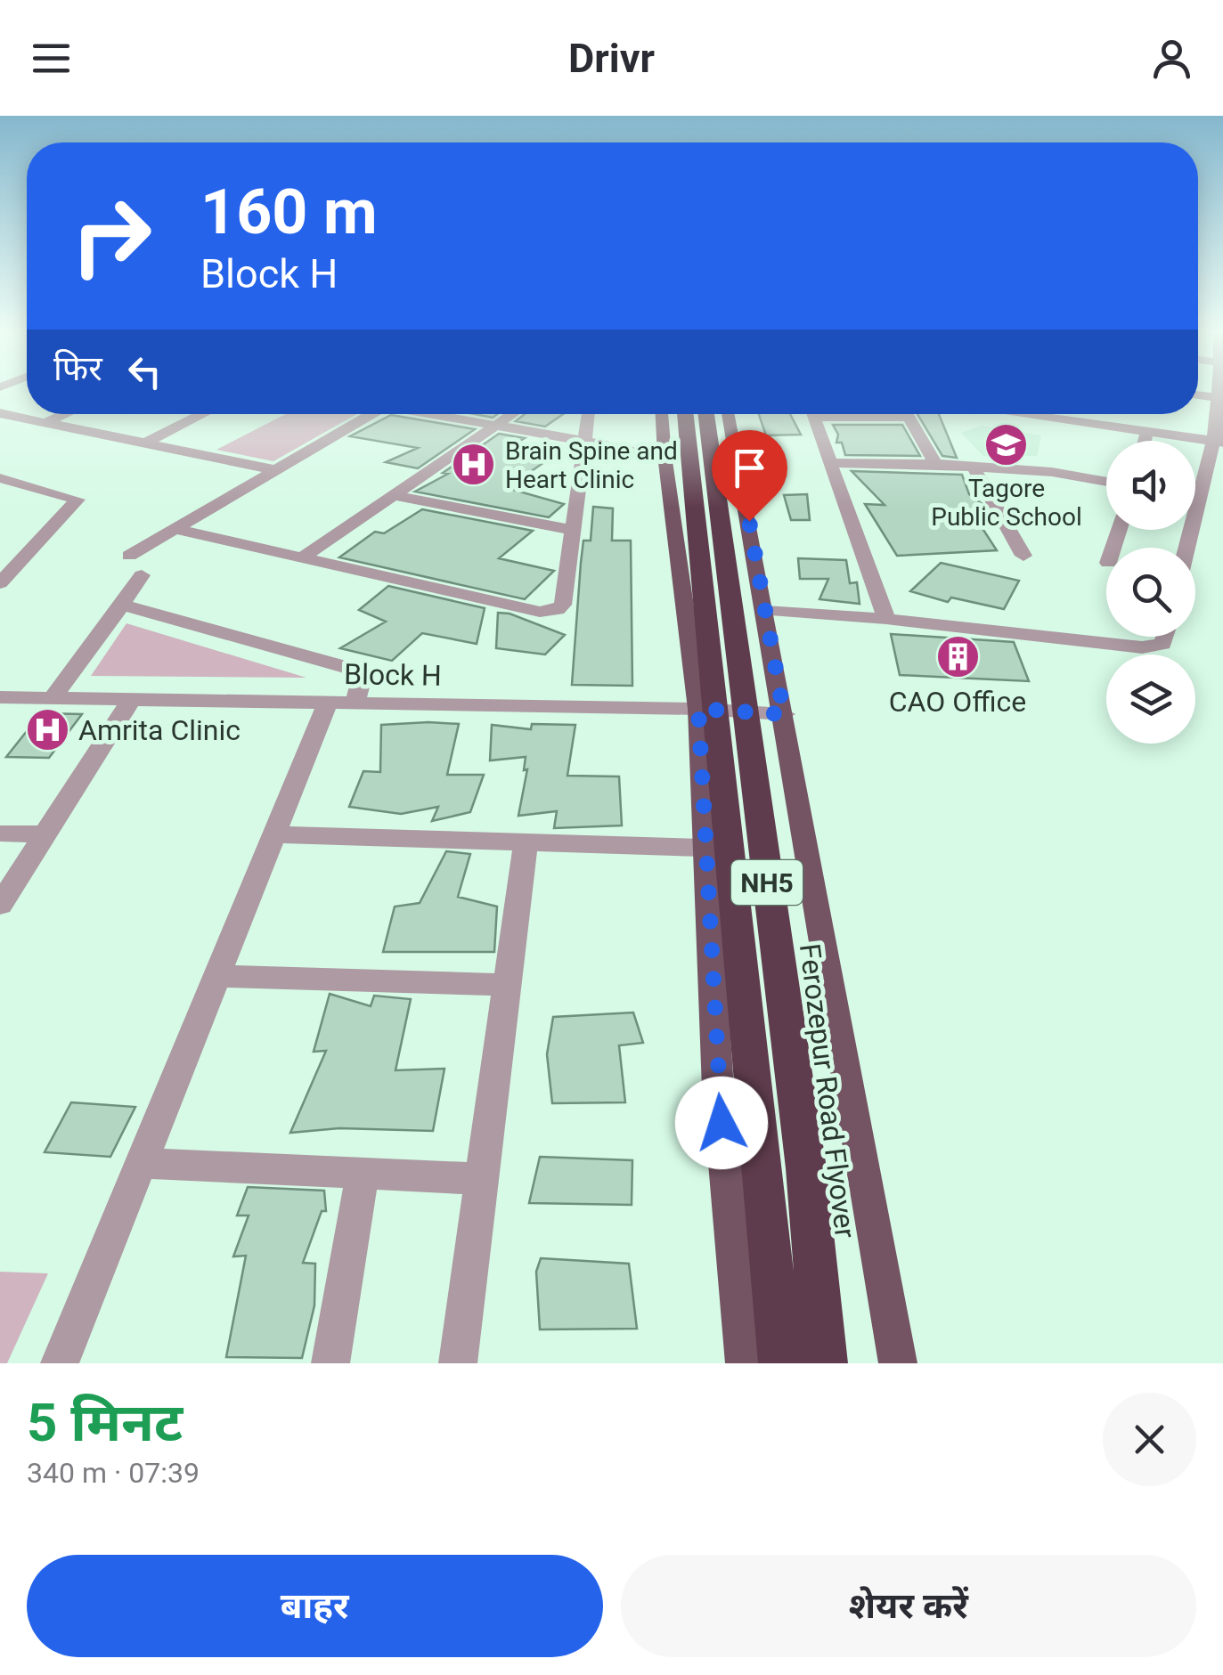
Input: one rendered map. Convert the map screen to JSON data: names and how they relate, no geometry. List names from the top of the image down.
{
  "streets": {
    "highway": ["NH5", "Ferozepur Road Flyover"],
    "street": ["Block H"]
  },
  "places": {
    "school or university": ["Tagore Public School"],
    "hospital": ["Brain Spine and Heart Clinic", "Amrita Clinic"],
    "building": ["CAO Office"]
  },
  "page": {
    "header": "Drivr",
    "turn": ["160 m", "Block H"],
    "then": "फिर",
    "heading": ["5 मिनट", "340 m · 07:39"],
    "buttons": ["बाहर", "शेयर करें"]
  }
}
